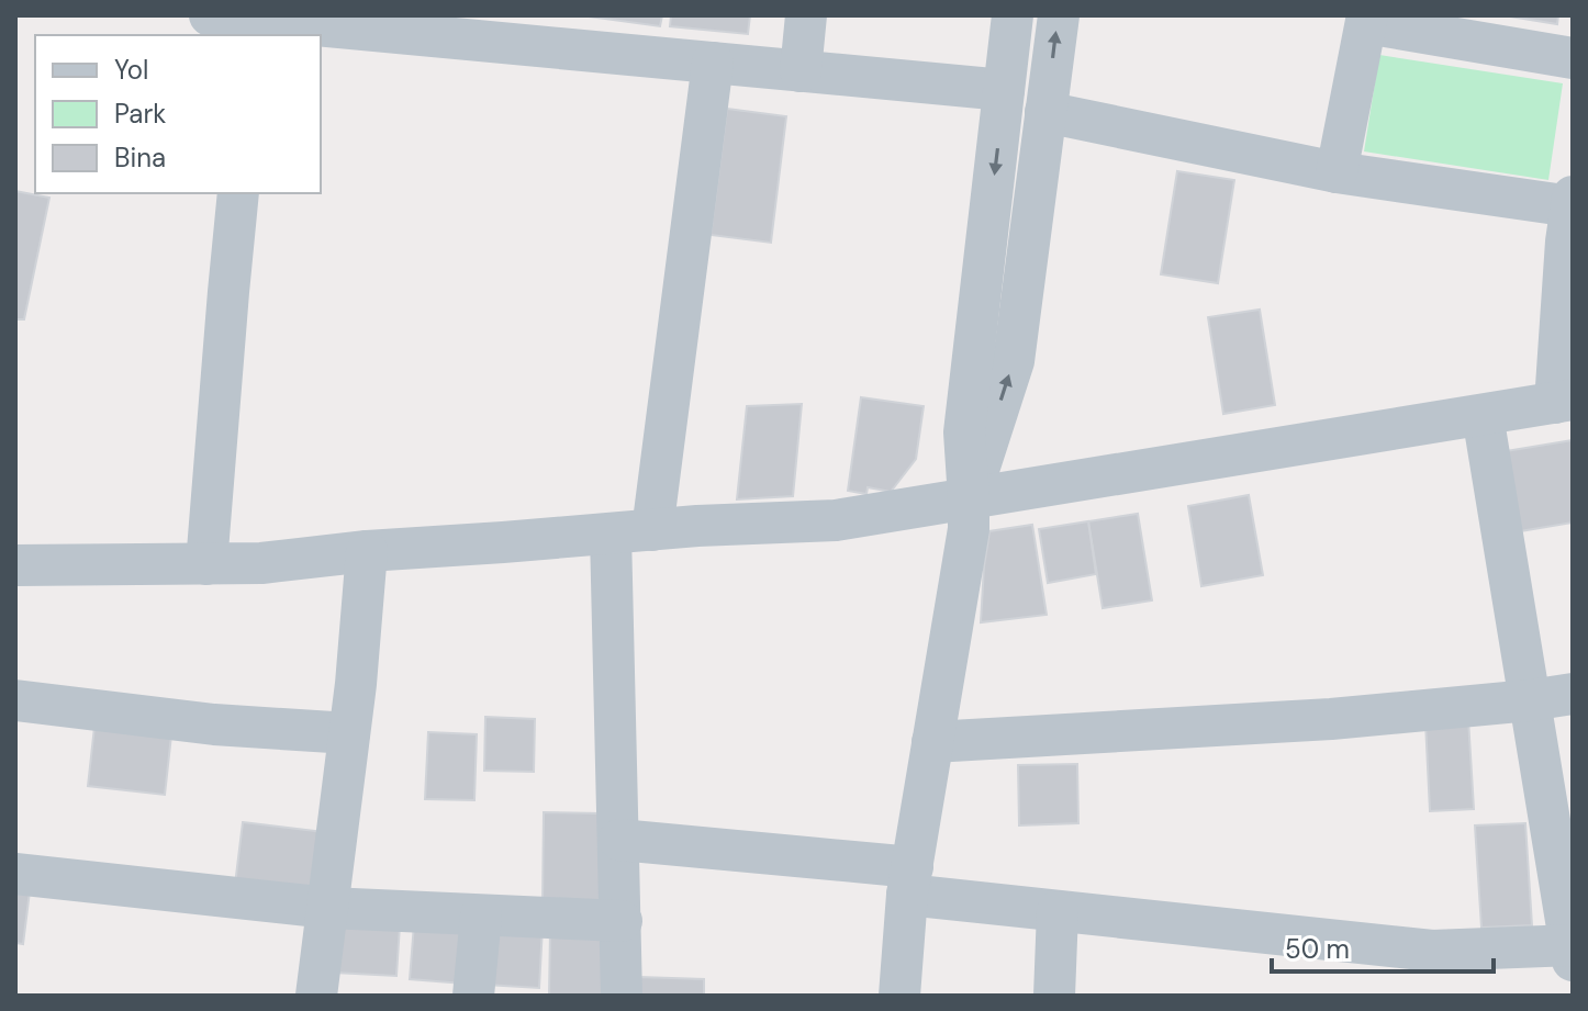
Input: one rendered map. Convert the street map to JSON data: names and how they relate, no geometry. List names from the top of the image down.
{
  "legend": ["Yol", "Park", "Bina"],
  "scale_bar": "50 m"
}
